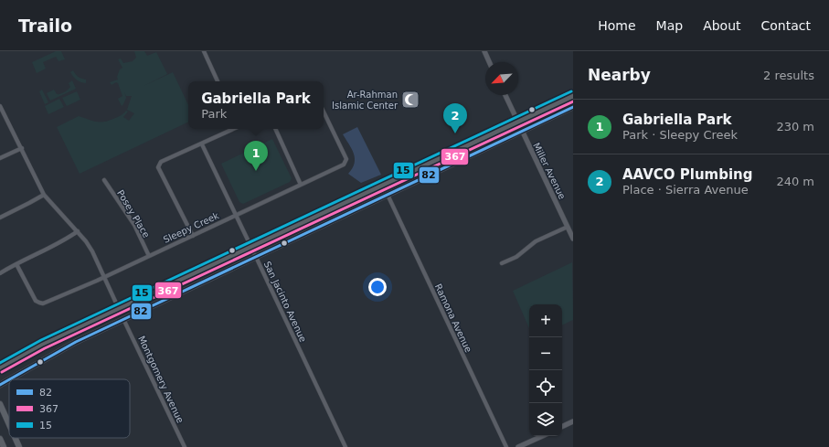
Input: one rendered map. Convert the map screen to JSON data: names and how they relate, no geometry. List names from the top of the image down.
{
  "streets": {
    "street": [
      "Miller Avenue",
      "Posey Place",
      "Sleepy Creek",
      "San Jacinto Avenue",
      "Ramona Avenue",
      "Montgomery Avenue"
    ]
  },
  "crossings": [
    ["Posey Place", "Sleepy Creek"],
    ["Sleepy Creek", "San Jacinto Avenue"]
  ],
  "places": {
    "mosque": ["Ar-Rahman Islamic Center"]
  },
  "lines": ["transit line 15", "transit line 367", "transit line 82"],
  "legend": ["82", "367", "15"],
  "north": "bottom left",
  "page": {
    "header": "Trailo",
    "nav": [
      "Home",
      "Map",
      "About",
      "Contact"
    ],
    "heading": ["Nearby", "2 results"],
    "popup": ["Gabriella Park", "Park"],
    "list": [
      {
        "mark": "1",
        "name": "Gabriella Park",
        "note": "Park · Sleepy Creek",
        "value": "230 m"
      },
      {
        "mark": "2",
        "name": "AAVCO Plumbing",
        "note": "Place · Sierra Avenue",
        "value": "240 m"
      }
    ],
    "pins": ["2", "1"],
    "map_buttons": ["+", "−"]
  }
}
